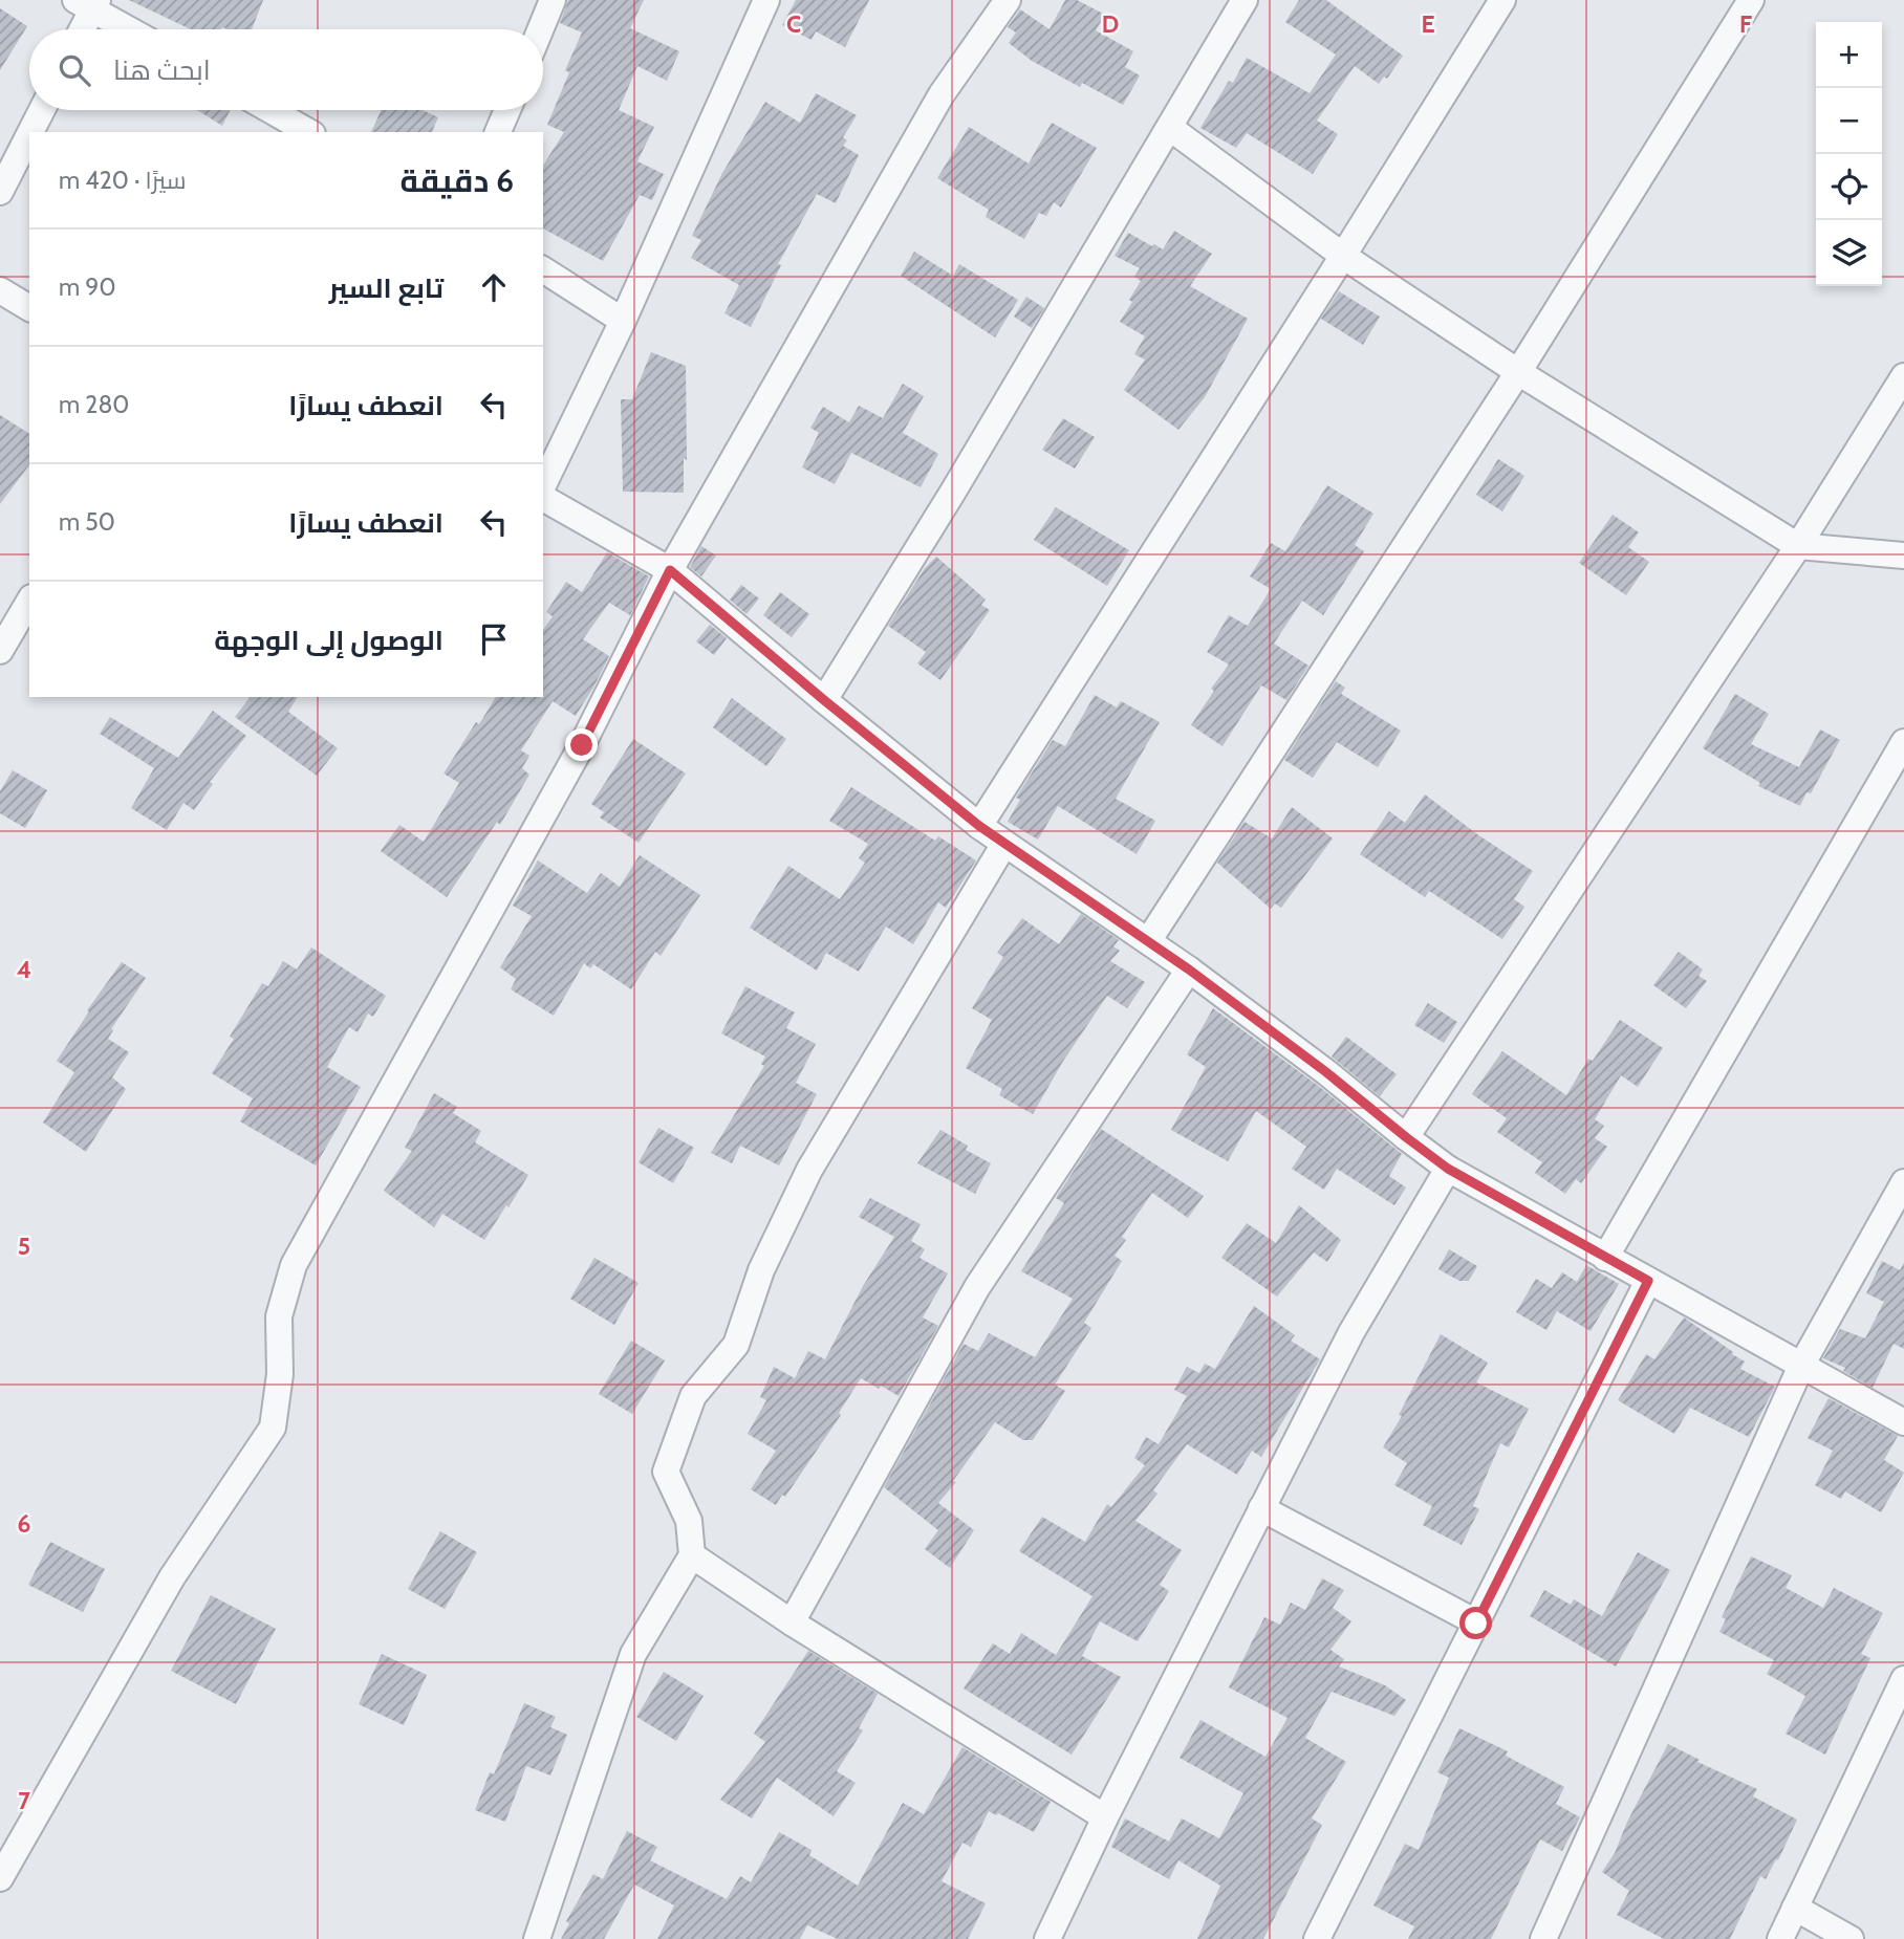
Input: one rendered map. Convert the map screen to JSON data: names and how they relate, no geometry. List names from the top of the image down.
{
  "page": {
    "map_buttons": ["+", "−"],
    "search": "ابحث هنا",
    "heading": ["6 دقيقة", "سيرًا · 420 m"],
    "list": [
      ["تابع السير", "90 m"],
      ["انعطف يسارًا", "280 m"],
      ["انعطف يسارًا", "50 m"],
      "الوصول إلى الوجهة"
    ]
  },
  "grid": {
    "columns": [
      "C",
      "D",
      "E",
      "F"
    ],
    "rows": [
      "4",
      "5",
      "6",
      "7"
    ]
  }
}
